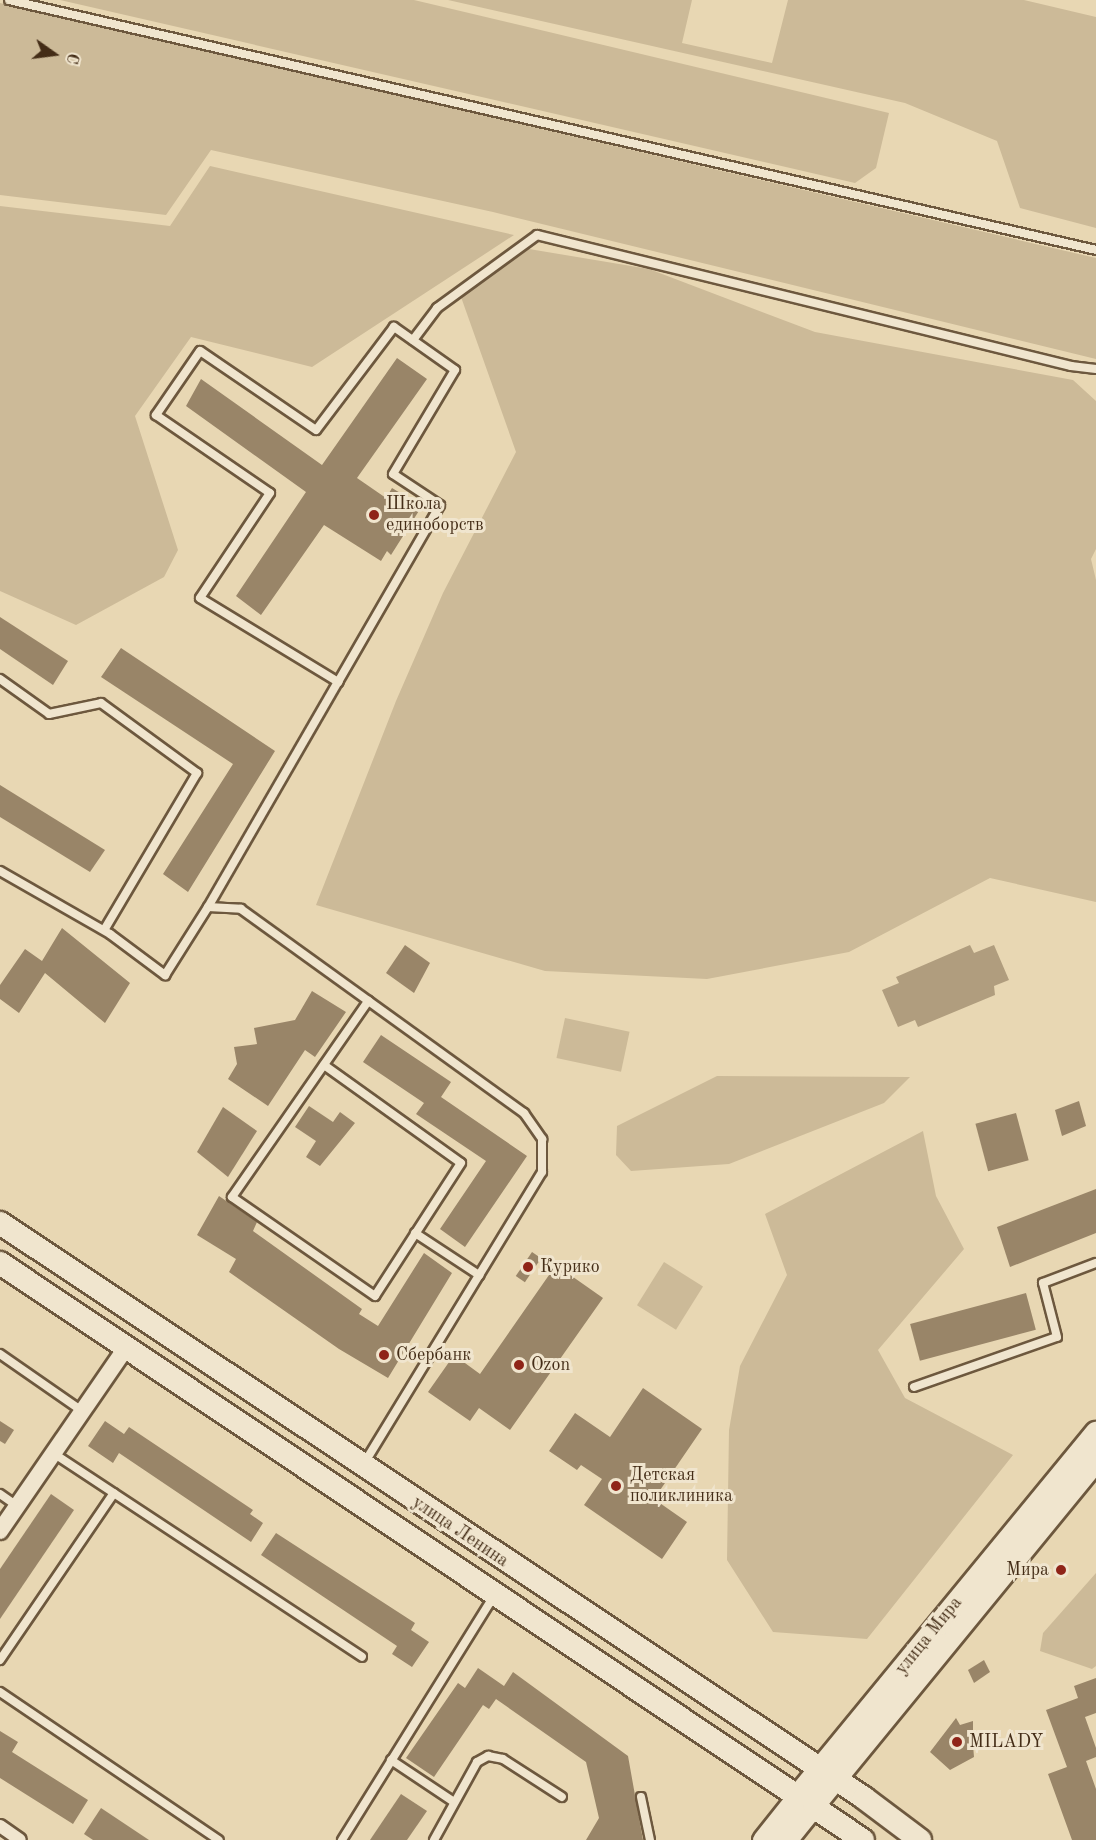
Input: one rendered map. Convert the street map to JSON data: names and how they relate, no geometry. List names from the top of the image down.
{
  "streets": {
    "main road": ["улица Ленина", "улица Мира"]
  },
  "crossings": [
    ["улица Ленина", "улица Мира"]
  ],
  "places": [
    "Школа единоборств",
    "Курико",
    "Сбербанк",
    "Ozon",
    "Детская поликлиника",
    "Мира",
    "МILADY"
  ],
  "north": "right"
}
